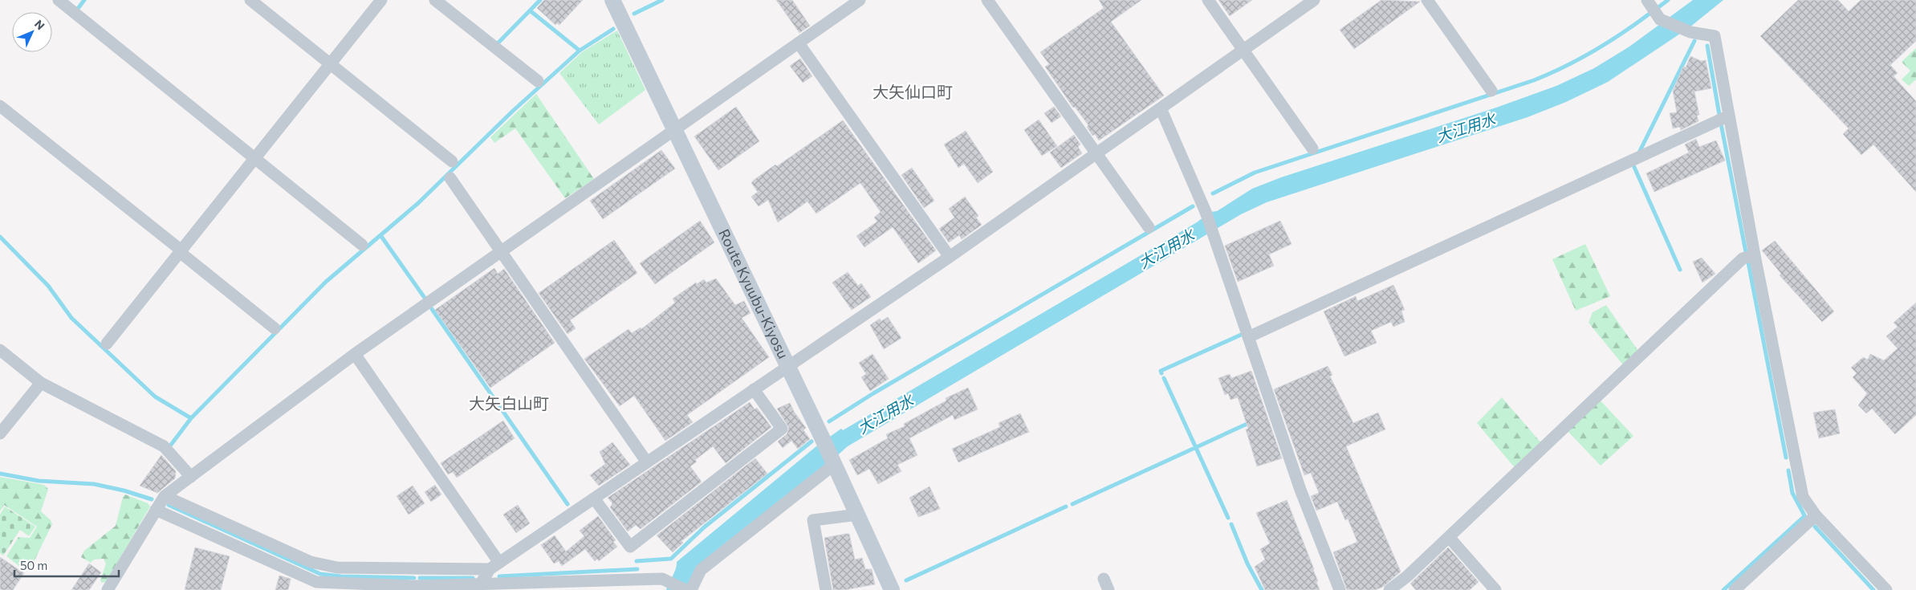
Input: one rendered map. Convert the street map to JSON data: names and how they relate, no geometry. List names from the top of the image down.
{
  "streets": {
    "main road": ["Route Kyuubu-Kiyosu"]
  },
  "districts": ["大矢仙口町", "大矢白山町"],
  "water": ["大江用水"],
  "scale_bar": "50 m",
  "north": "top right"
}
